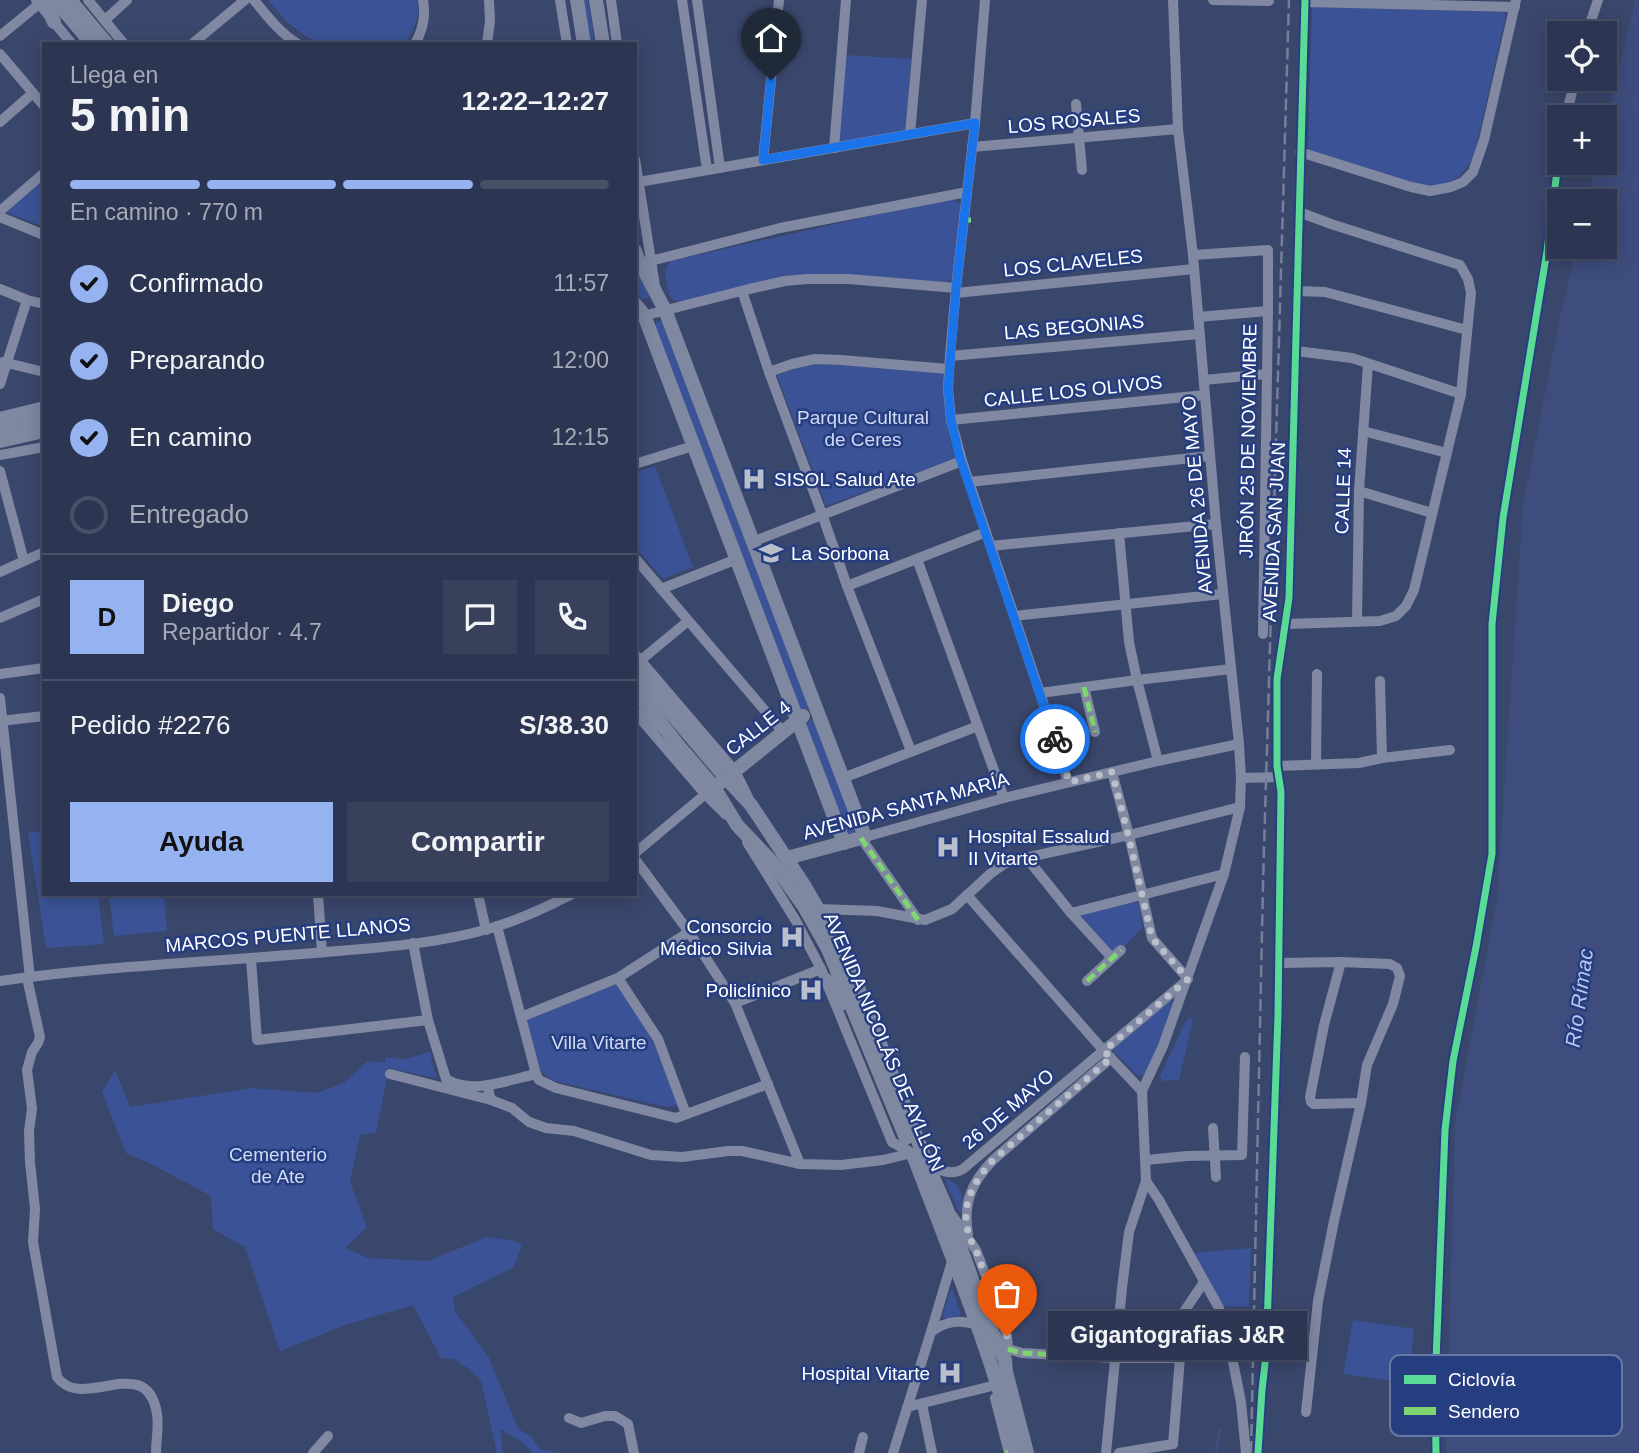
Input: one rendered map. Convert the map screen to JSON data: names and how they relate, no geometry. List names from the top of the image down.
{
  "streets": {
    "main road": ["CALLE 4", "AVENIDA SANTA MARÍA", "AVENIDA NICOLÁS DE AYLLÓN"],
    "street": [
      "LOS ROSALES",
      "LOS CLAVELES",
      "LAS BEGONIAS",
      "CALLE LOS OLIVOS",
      "JIRÓN 25 DE NOVIEMBRE",
      "CALLE 14",
      "AVENIDA 26 DE MAYO",
      "AVENIDA SAN JUAN",
      "MARCOS PUENTE LLANOS",
      "26 DE MAYO"
    ]
  },
  "crossings": [
    ["LOS ROSALES", "AVENIDA 26 DE MAYO"],
    ["LOS CLAVELES", "AVENIDA 26 DE MAYO"],
    ["LAS BEGONIAS", "AVENIDA 26 DE MAYO"],
    ["CALLE LOS OLIVOS", "AVENIDA 26 DE MAYO"],
    ["JIRÓN 25 DE NOVIEMBRE", "AVENIDA 26 DE MAYO"],
    ["AVENIDA 26 DE MAYO", "AVENIDA SANTA MARÍA"],
    ["CALLE 4", "AVENIDA NICOLÁS DE AYLLÓN"],
    ["AVENIDA SANTA MARÍA", "AVENIDA NICOLÁS DE AYLLÓN"],
    ["AVENIDA NICOLÁS DE AYLLÓN", "26 DE MAYO"]
  ],
  "water": ["Río Rímac"],
  "parks": ["Parque Cultural de Ceres", "Villa Vitarte", "Cementerio de Ate"],
  "places": {
    "hospital": [
      "SISOL Salud Ate",
      "Hospital Essalud II Vitarte",
      "Consorcio Médico Silvia",
      "Policlínico",
      "Hospital Vitarte"
    ],
    "school or university": ["La Sorbona"],
    "other": ["Gigantografias J&R"]
  },
  "legend": ["Ciclovía", "Sendero"],
  "page": {
    "map_buttons": ["+", "−"],
    "heading": ["5 min", "Llega en", "12:22–12:27"],
    "panel": [
      "Diego",
      "Repartidor · 4.7",
      "Pedido #2276",
      "S/38.30"
    ],
    "bar": "En camino · 770 m",
    "list": [
      ["Confirmado", "11:57"],
      ["Preparando", "12:00"],
      ["En camino", "12:15"],
      "Entregado"
    ],
    "round": "D",
    "buttons": ["Ayuda", "Compartir"],
    "bubble": "Gigantografias J&R"
  }
}
